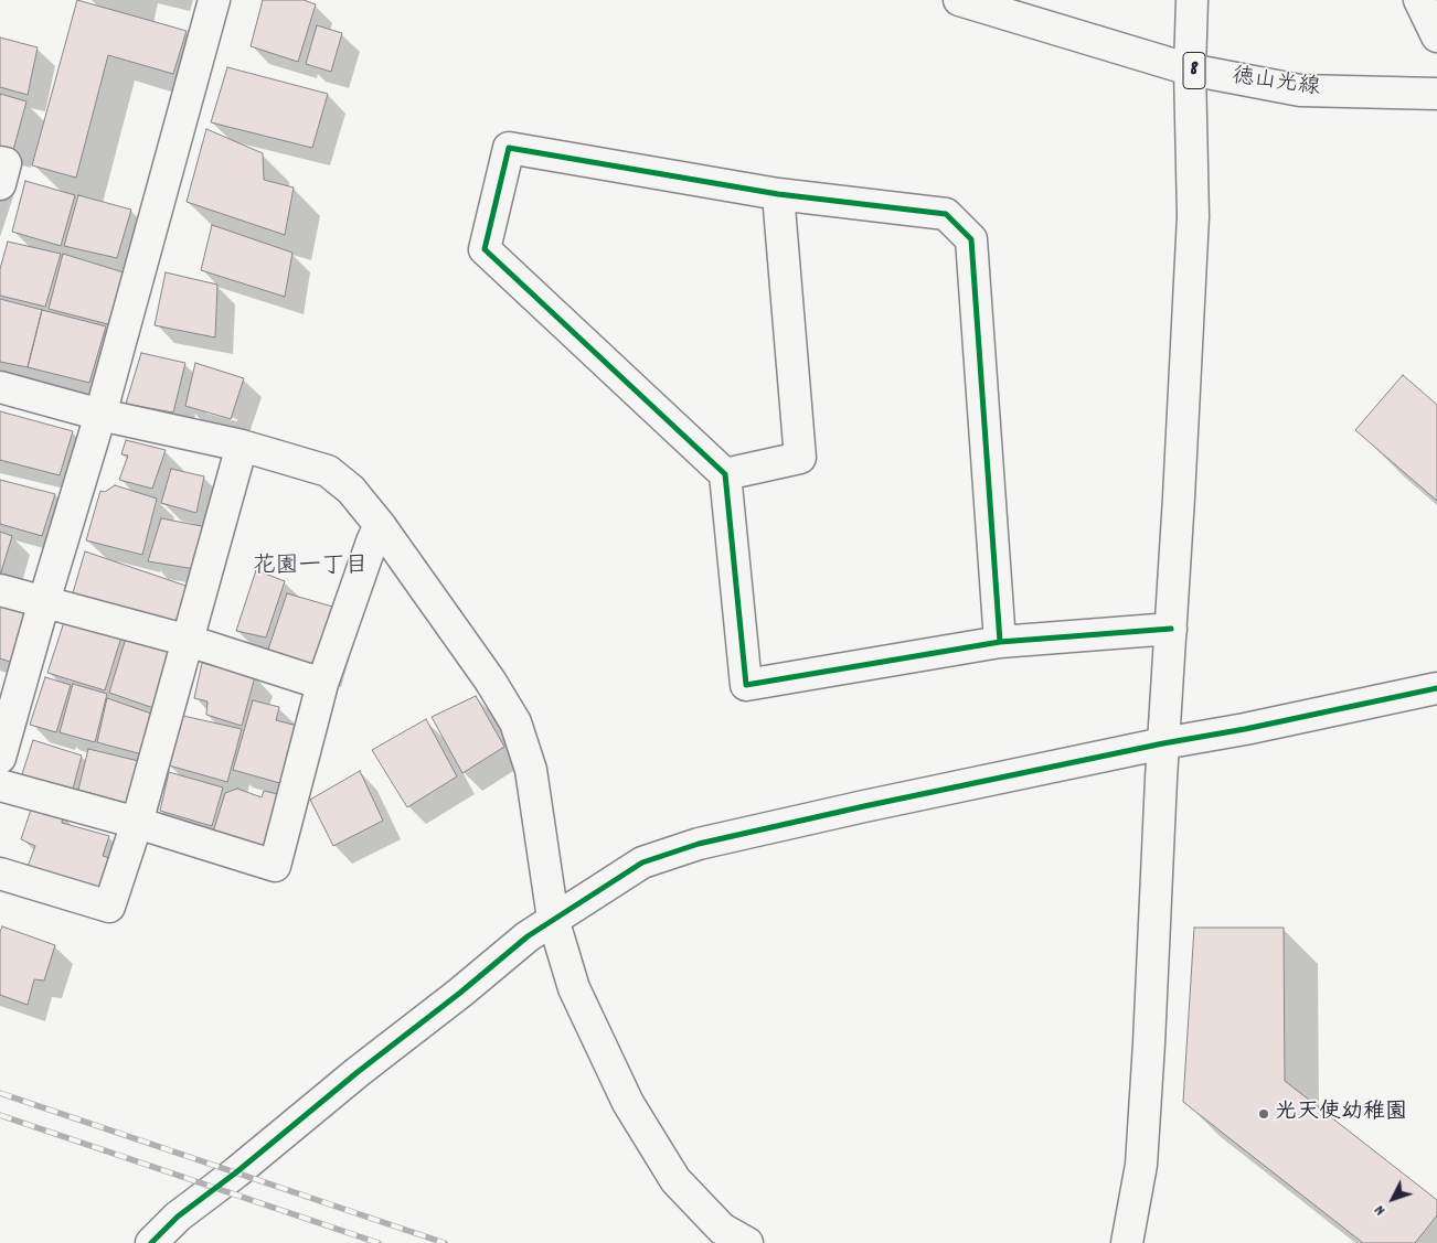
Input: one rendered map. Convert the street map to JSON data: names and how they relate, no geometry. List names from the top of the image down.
{
  "streets": {
    "street": ["8", "徳山光線"]
  },
  "districts": ["花園一丁目"],
  "places": ["光天使幼稚園"],
  "north": "bottom left"
}
